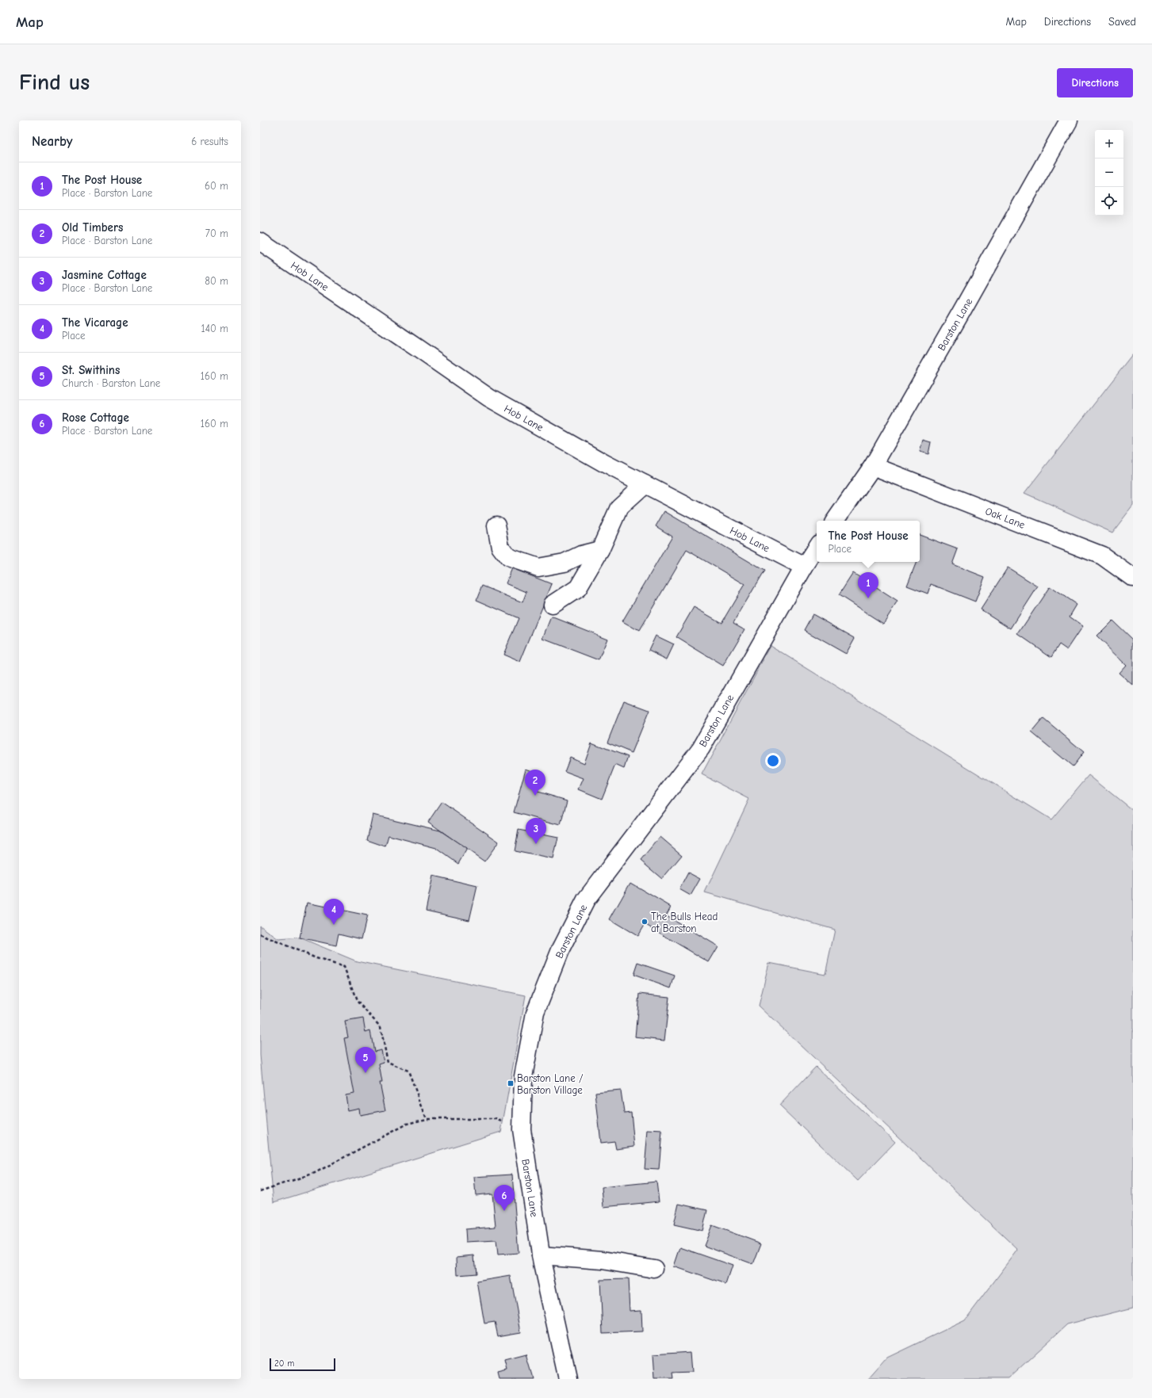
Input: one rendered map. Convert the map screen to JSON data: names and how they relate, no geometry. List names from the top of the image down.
{
  "streets": {
    "street": ["Hob Lane", "Barston Lane", "Oak Lane"]
  },
  "crossings": [
    ["Hob Lane", "Barston Lane"],
    ["Barston Lane", "Oak Lane"]
  ],
  "places": {
    "other": ["The Bulls Head at Barston"],
    "transit": ["Barston Lane / Barston Village"]
  },
  "scale_bar": "20 m",
  "page": {
    "header": "Map",
    "nav": ["Map", "Directions", "Saved"],
    "buttons": "Directions",
    "title": "Find us",
    "heading": ["Nearby", "6 results"],
    "map_buttons": ["+", "−"],
    "list": [
      {
        "mark": "1",
        "name": "The Post House",
        "note": "Place · Barston Lane",
        "value": "60 m"
      },
      {
        "mark": "2",
        "name": "Old Timbers",
        "note": "Place · Barston Lane",
        "value": "70 m"
      },
      {
        "mark": "3",
        "name": "Jasmine Cottage",
        "note": "Place · Barston Lane",
        "value": "80 m"
      },
      {
        "mark": "4",
        "name": "The Vicarage",
        "note": "Place",
        "value": "140 m"
      },
      {
        "mark": "5",
        "name": "St. Swithins",
        "note": "Church · Barston Lane",
        "value": "160 m"
      },
      {
        "mark": "6",
        "name": "Rose Cottage",
        "note": "Place · Barston Lane",
        "value": "160 m"
      }
    ],
    "popup": ["The Post House", "Place"],
    "pins": [
      "1",
      "2",
      "3",
      "4",
      "5",
      "6"
    ],
    "scale": "20 m"
  }
}
